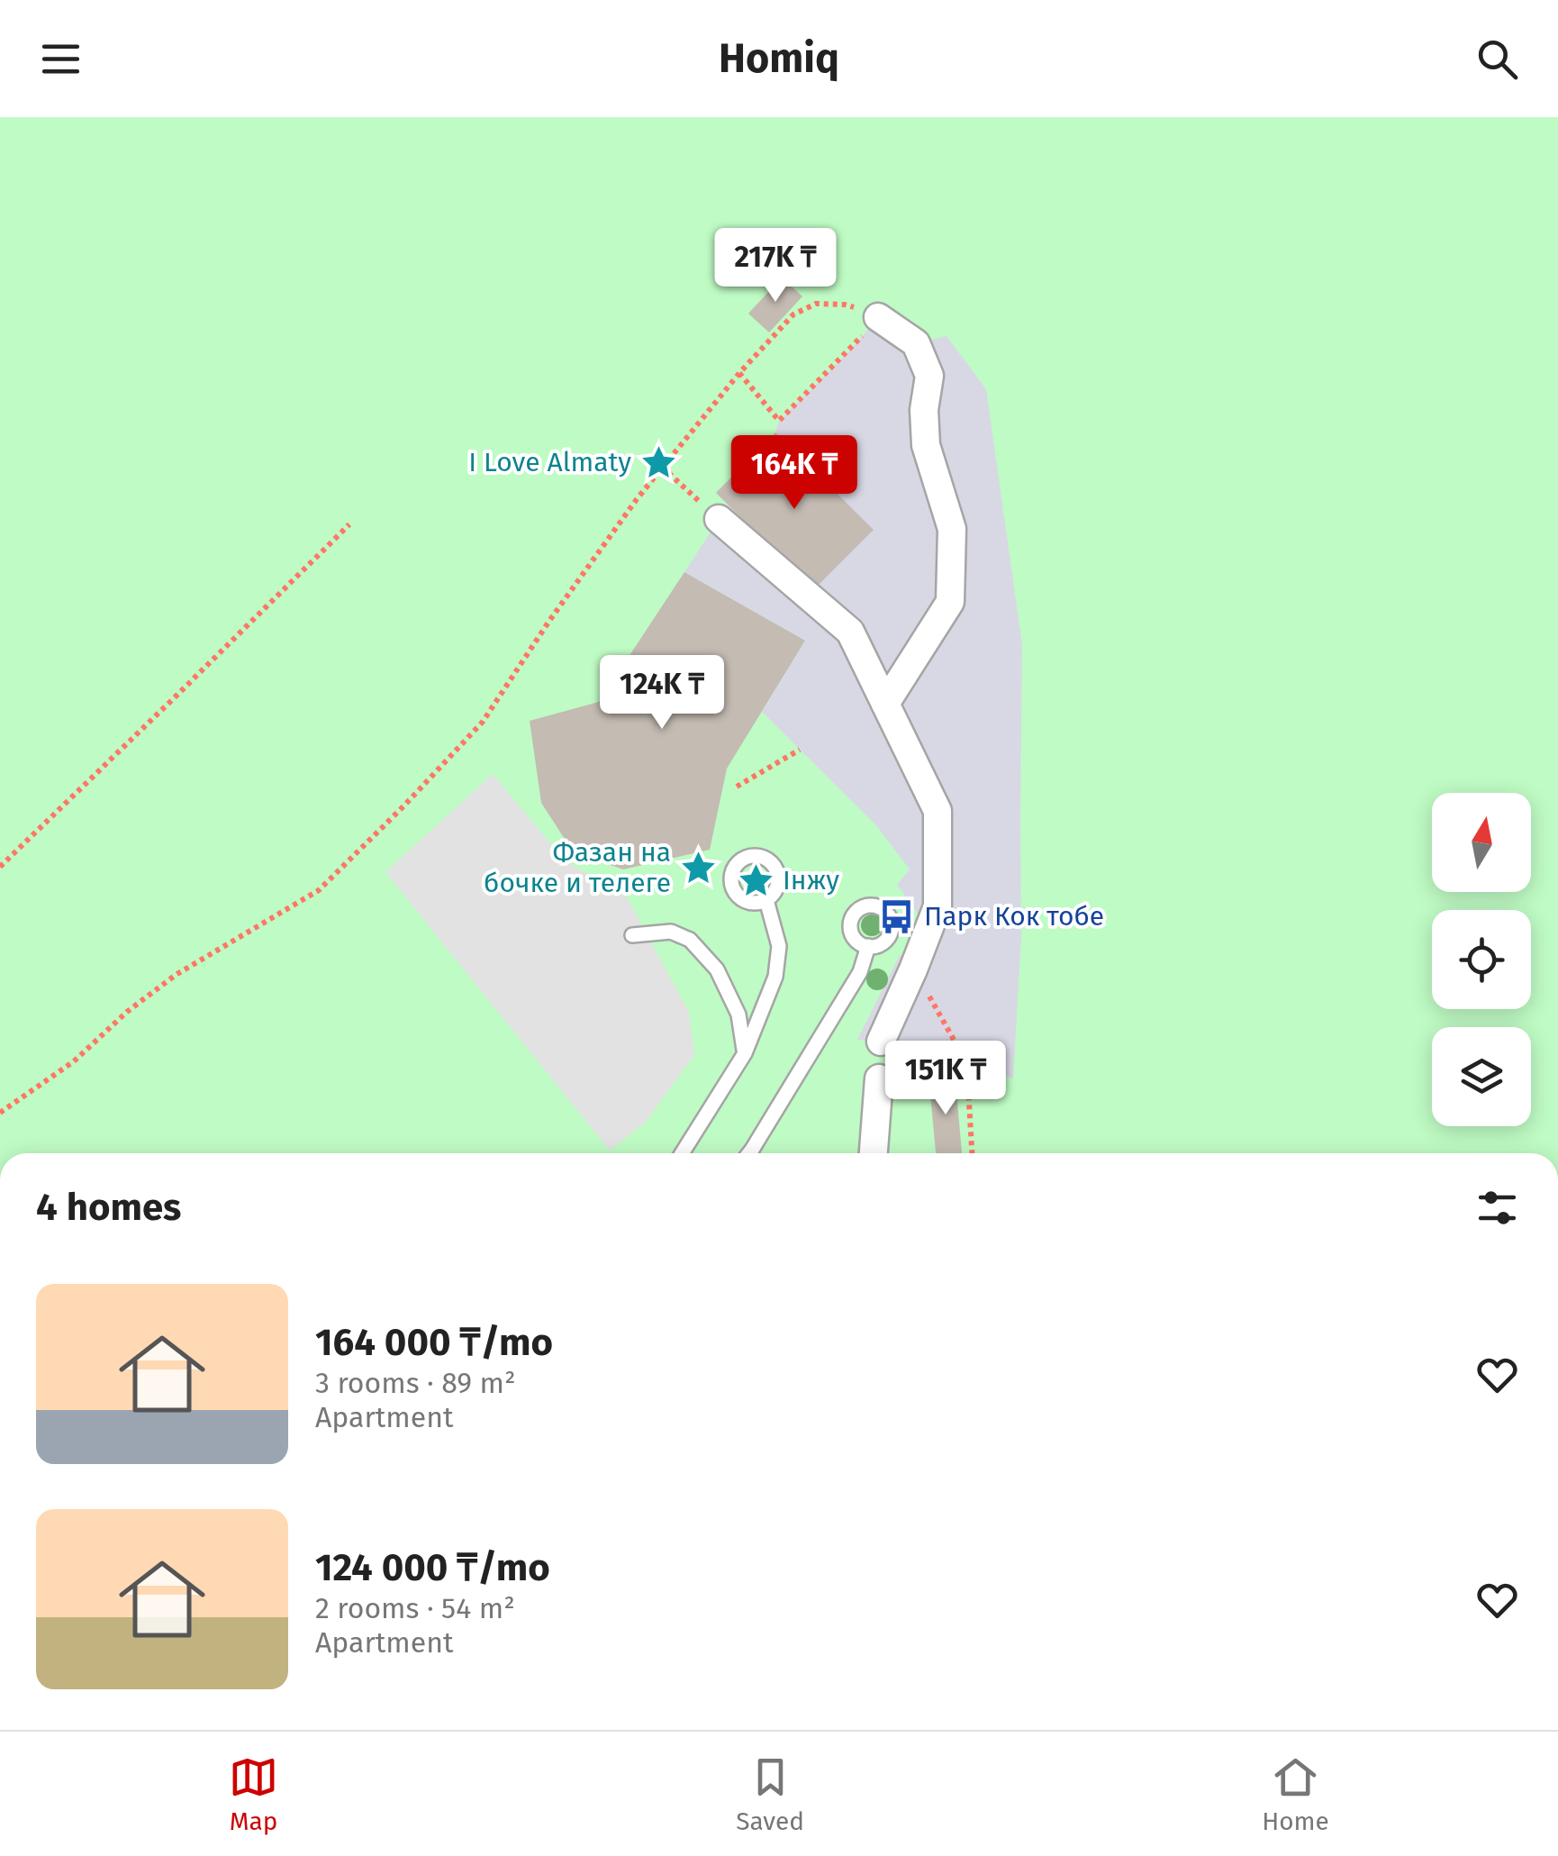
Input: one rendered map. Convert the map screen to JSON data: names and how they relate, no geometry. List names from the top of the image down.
{
  "places": {
    "place": ["I Love Almaty", "Фазан на бочке и телеге", "Інжу"],
    "bus stop": ["Парк Кок тобе"]
  },
  "north": "top",
  "page": {
    "header": "Homiq",
    "price": [
      "217K ₸",
      "164K ₸",
      "124K ₸",
      "151K ₸"
    ],
    "heading": "4 homes",
    "list": [
      {
        "name": "164 000 ₸/mo",
        "note": "3 rooms · 89 m² · Apartment"
      },
      {
        "name": "124 000 ₸/mo",
        "note": "2 rooms · 54 m² · Apartment"
      }
    ],
    "tabs": ["Map", "Saved", "Home"]
  }
}
